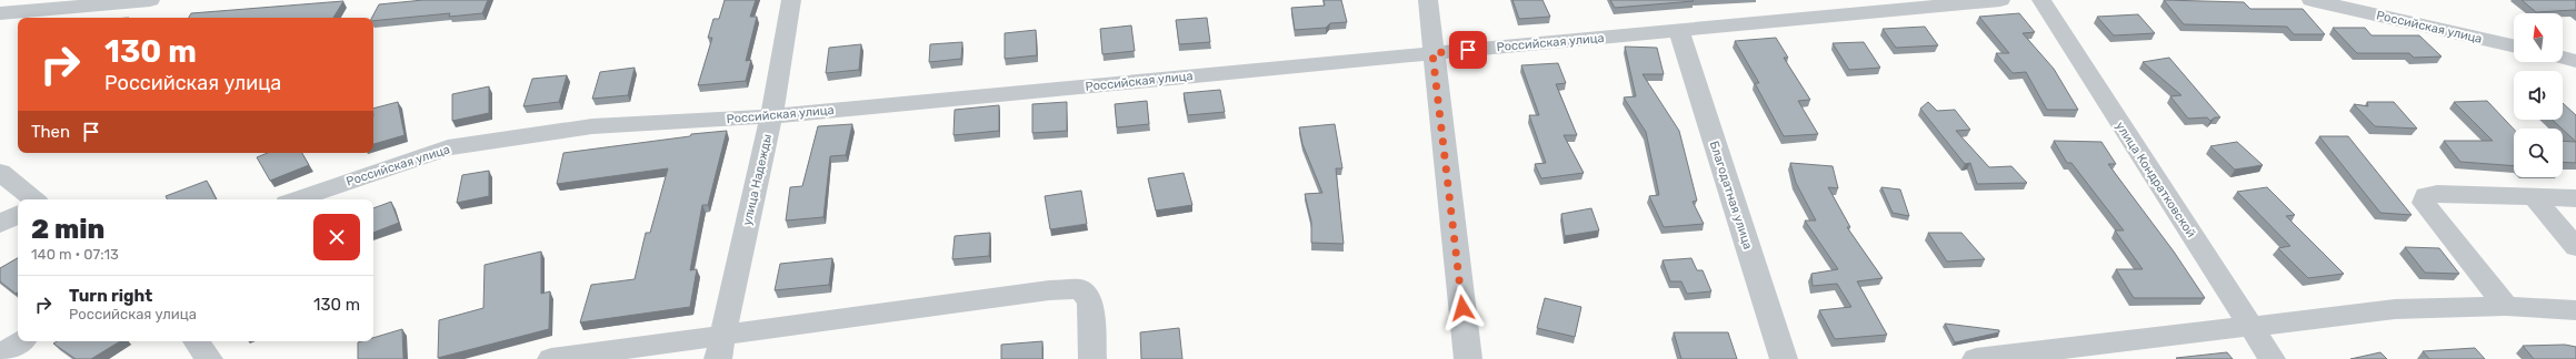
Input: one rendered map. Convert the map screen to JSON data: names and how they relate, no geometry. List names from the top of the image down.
{
  "streets": {
    "street": [
      "Российская улица",
      "улица Надежды",
      "улица Кондратковской",
      "Благодатная улица"
    ]
  },
  "crossings": [
    ["Российская улица", "улица Надежды"],
    ["Российская улица", "Благодатная улица"]
  ],
  "north": "top",
  "page": {
    "turn": ["130 m", "Российская улица"],
    "then": "Then",
    "heading": ["2 min", "140 m · 07:13"],
    "list": [
      {
        "name": "Turn right",
        "note": "Российская улица",
        "value": "130 m"
      }
    ]
  }
}
